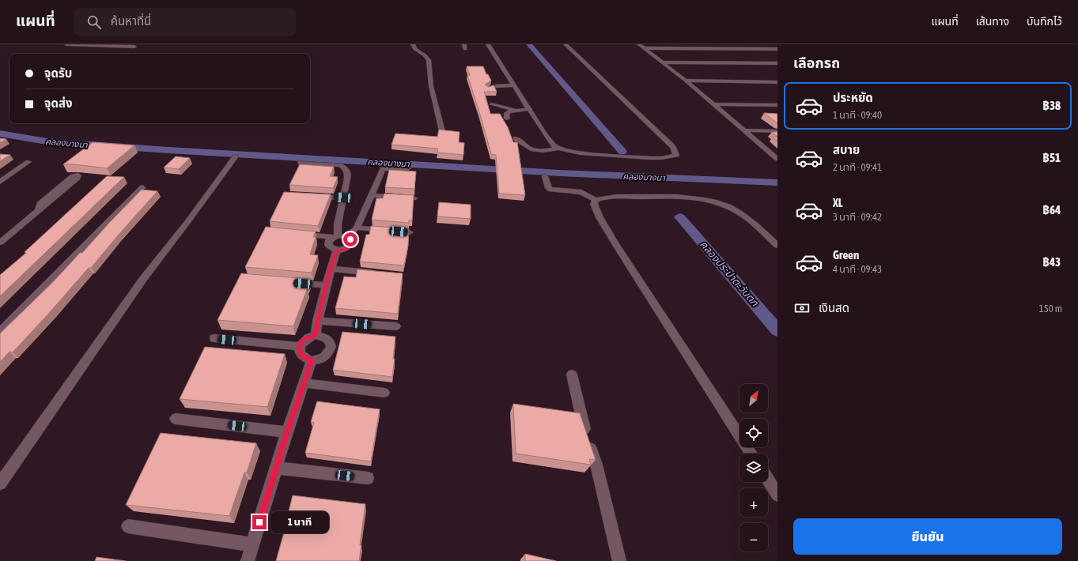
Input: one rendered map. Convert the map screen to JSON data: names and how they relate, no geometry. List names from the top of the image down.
{
  "water": ["คลองบางนา", "คลองประปาตะวันตก"],
  "north": "top right",
  "page": {
    "header": "แผนที่",
    "search": "ค้นหาที่นี่",
    "nav": ["แผนที่", "เส้นทาง", "บันทึกไว้"],
    "heading": "เลือกรถ",
    "banner": ["จุดรับ", "จุดส่ง"],
    "list": [
      {
        "name": "ประหยัด",
        "note": "1 นาที · 09:40",
        "value": "฿38"
      },
      {
        "name": "สบาย",
        "note": "2 นาที · 09:41",
        "value": "฿51"
      },
      {
        "name": "XL",
        "note": "3 นาที · 09:42",
        "value": "฿64"
      },
      {
        "name": "Green",
        "note": "4 นาที · 09:43",
        "value": "฿43"
      }
    ],
    "pay": ["เงินสด", "150 m"],
    "map_buttons": ["+", "−"],
    "bubble": "1 นาที",
    "buttons": "ยืนยัน"
  }
}
